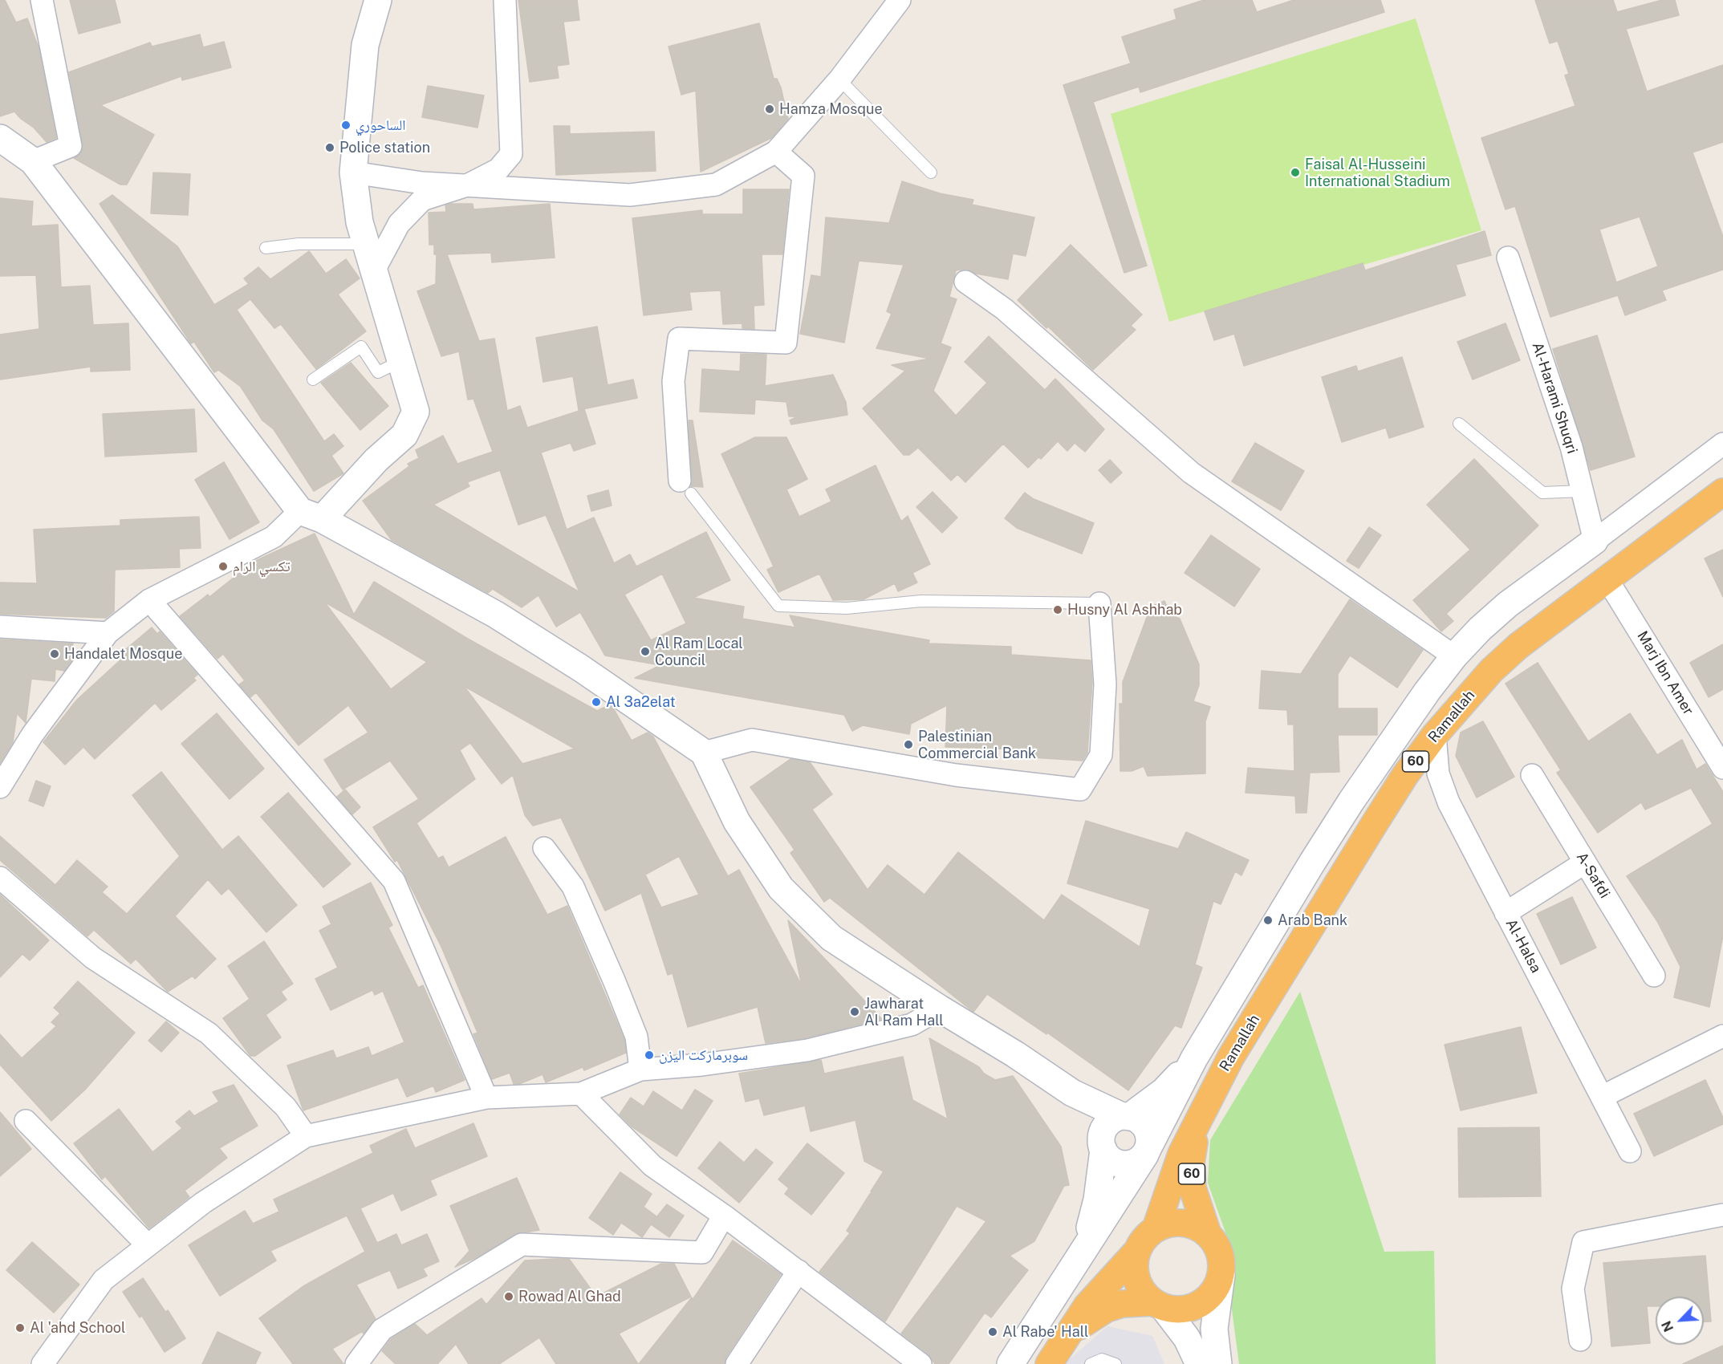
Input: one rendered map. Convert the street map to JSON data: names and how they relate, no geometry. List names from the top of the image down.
{
  "streets": {
    "highway": ["Ramallah", "60"],
    "street": [
      "Al-Harami Shuqri",
      "Marj Ibn Amer",
      "A-Safdi",
      "Al-Halsa"
    ]
  },
  "crossings": [
    ["Marj Ibn Amer", "Ramallah"],
    ["Ramallah", "60"],
    ["Ramallah", "Al-Halsa"]
  ],
  "places": [
    "Hamza Mosque",
    "الساحوري",
    "Police station",
    "Faisal Al-Husseini International Stadium",
    "تكسي الرام",
    "Husny Al Ashhab",
    "Al Ram Local Council",
    "Handalet Mosque",
    "Al 3a2elat",
    "Palestinian Commercial Bank",
    "Arab Bank",
    "Jawharat Al Ram Hall",
    "سوبرماركت اليزن",
    "Rowad Al Ghad",
    "Al 'ahd School",
    "Al Rabe' Hall"
  ],
  "north": "bottom left"
}
